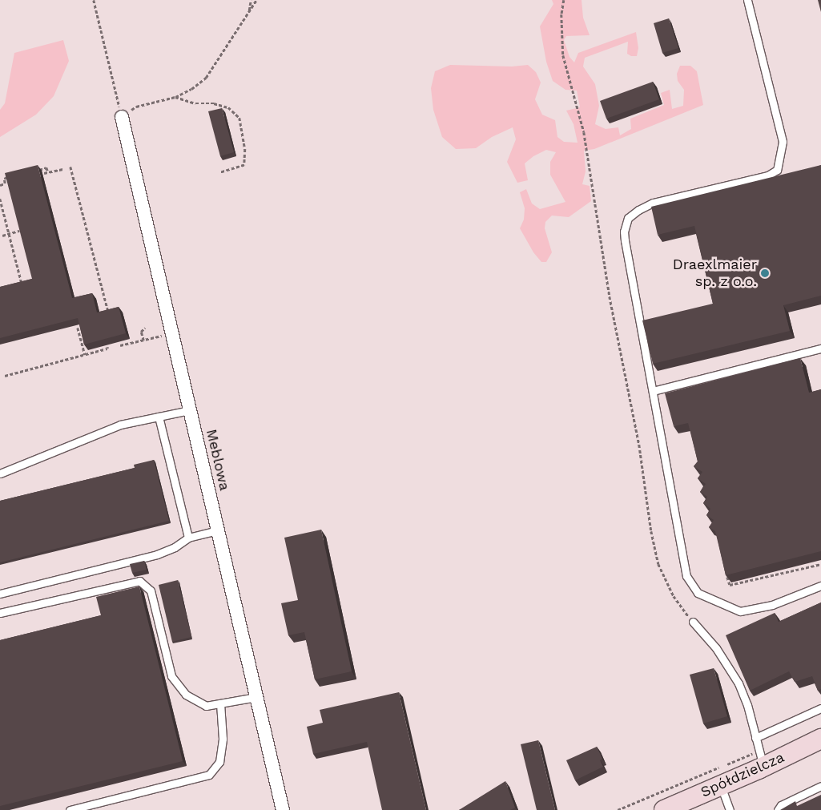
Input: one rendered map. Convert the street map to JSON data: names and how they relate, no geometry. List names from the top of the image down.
{
  "streets": {
    "street": ["Meblowa", "Spółdzielcza"]
  },
  "places": ["Draexlmaier sp. z o.o."]
}
